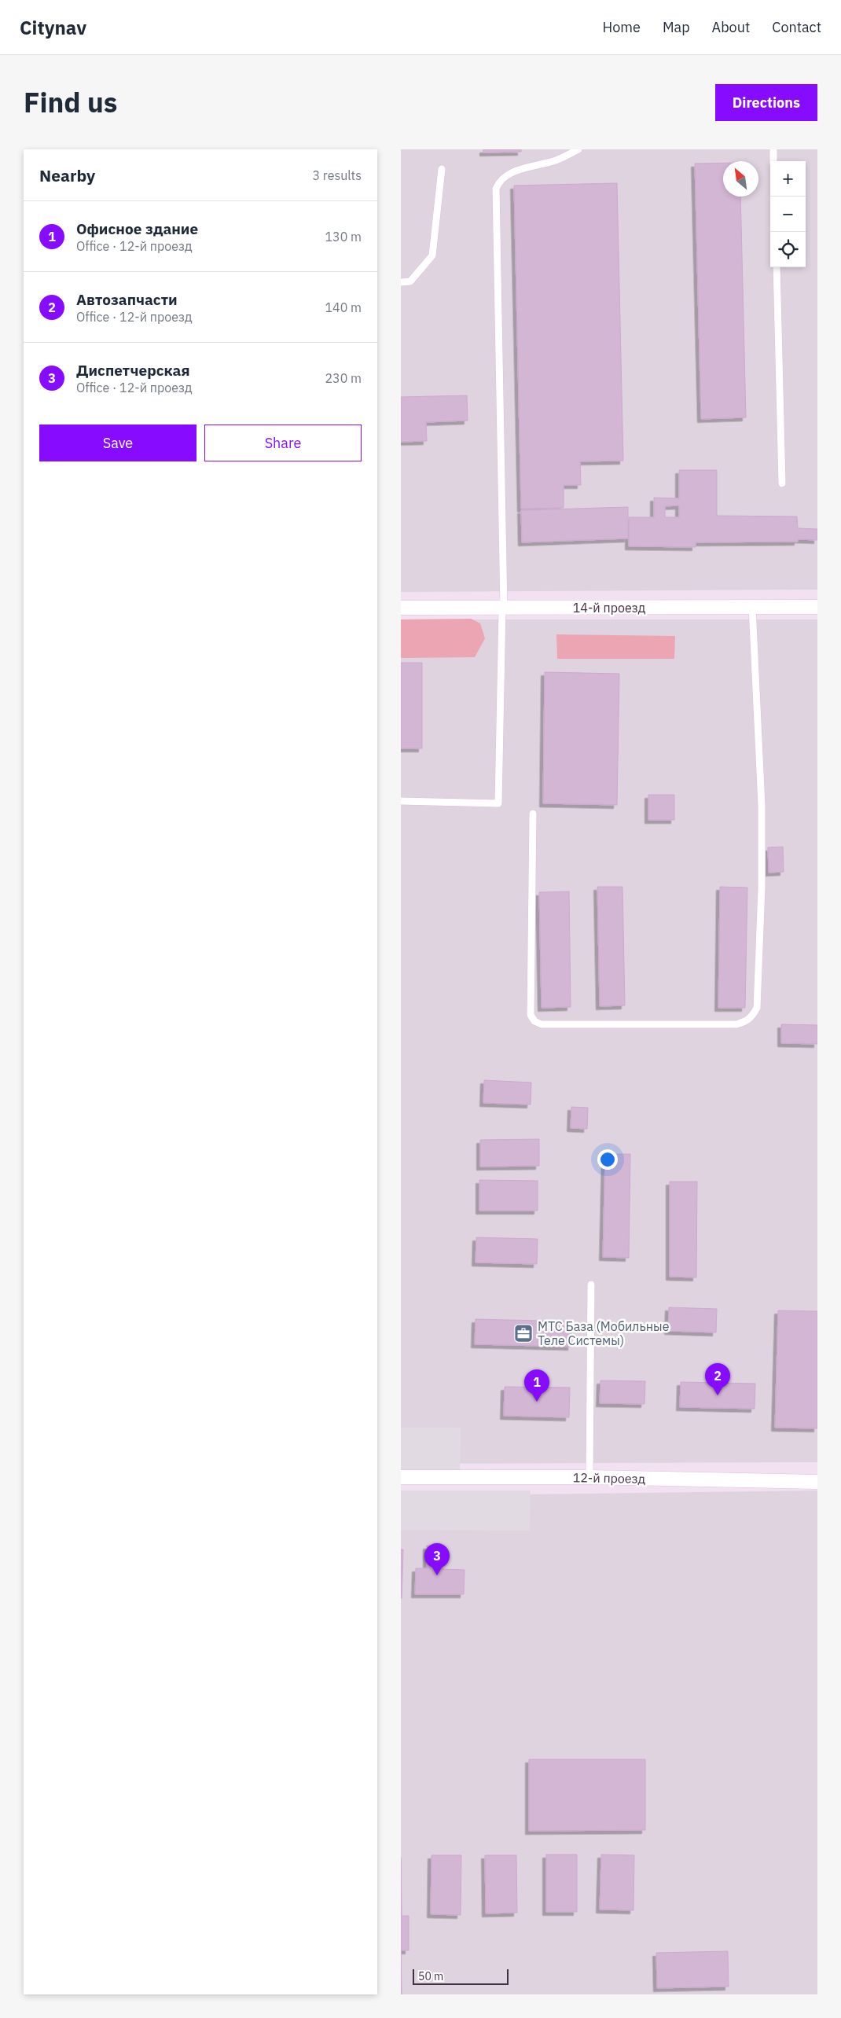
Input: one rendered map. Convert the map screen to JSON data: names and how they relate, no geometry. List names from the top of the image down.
{
  "streets": {
    "street": ["14-й проезд", "12-й проезд"]
  },
  "places": {
    "office": ["МТС База (Мобильные Теле Системы)"]
  },
  "scale_bar": "50 m",
  "north": "top left",
  "page": {
    "header": "Citynav",
    "nav": [
      "Home",
      "Map",
      "About",
      "Contact"
    ],
    "title": "Find us",
    "buttons": [
      "Directions",
      ["Save", "Share"]
    ],
    "heading": ["Nearby", "3 results"],
    "map_buttons": ["+", "−"],
    "list": [
      {
        "mark": "1",
        "name": "Офисное здание",
        "note": "Office · 12-й проезд",
        "value": "130 m"
      },
      {
        "mark": "2",
        "name": "Автозапчасти",
        "note": "Office · 12-й проезд",
        "value": "140 m"
      },
      {
        "mark": "3",
        "name": "Диспетчерская",
        "note": "Office · 12-й проезд",
        "value": "230 m"
      }
    ],
    "pins": ["2", "1", "3"],
    "scale": "50 m"
  }
}
